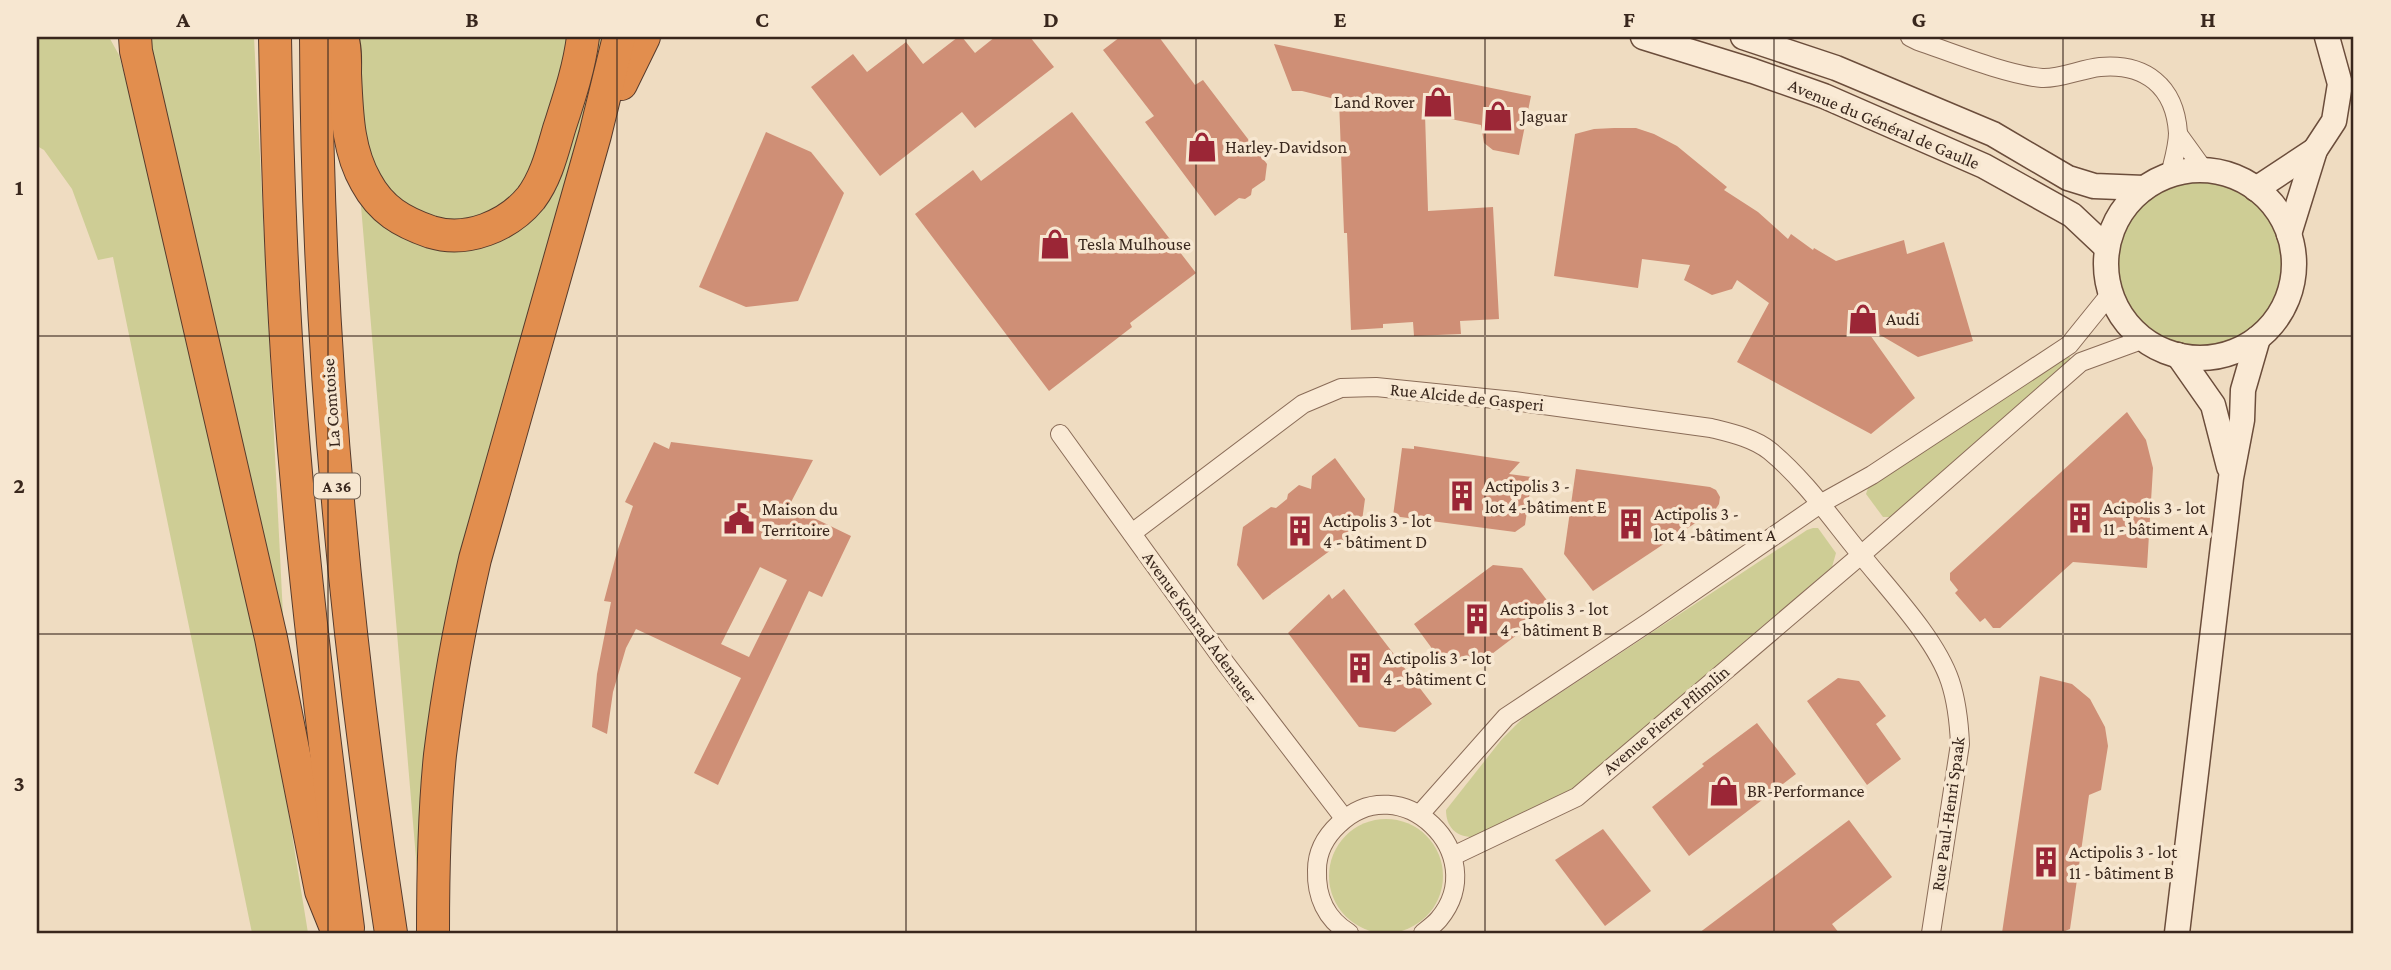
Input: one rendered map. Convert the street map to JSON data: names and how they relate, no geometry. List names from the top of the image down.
{
  "streets": {
    "highway": ["La Comtoise", "A 36"],
    "main road": ["Avenue du Général de Gaulle"],
    "street": [
      "Rue Alcide de Gasperi",
      "Avenue Konrad Adenauer",
      "Avenue Pierre Pflimlin",
      "Rue Paul-Henri Spaak"
    ]
  },
  "crossings": [
    ["Avenue du Général de Gaulle", "Avenue Pierre Pflimlin"],
    ["Rue Alcide de Gasperi", "Avenue Konrad Adenauer"],
    ["Avenue Pierre Pflimlin", "Rue Paul-Henri Spaak"]
  ],
  "places": {
    "shop": [
      "Land Rover",
      "Jaguar",
      "Harley-Davidson",
      "Tesla Mulhouse",
      "Audi",
      "BR-Performance"
    ],
    "building": [
      "Actipolis 3 - lot 4 -bâtiment E",
      "Acipolis 3 - lot 11 - bâtiment A",
      "Actipolis 3 - lot 4 -bâtiment A",
      "Actipolis 3 - lot 4 - bâtiment D",
      "Actipolis 3 - lot 4 - bâtiment B",
      "Actipolis 3 - lot 4 - bâtiment C",
      "Actipolis 3 - lot 11 - bâtiment B"
    ],
    "public building": ["Maison du Territoire"]
  },
  "grid": {
    "columns": [
      "A",
      "B",
      "C",
      "D",
      "E",
      "F",
      "G",
      "H"
    ],
    "rows": ["1", "2", "3"]
  }
}
